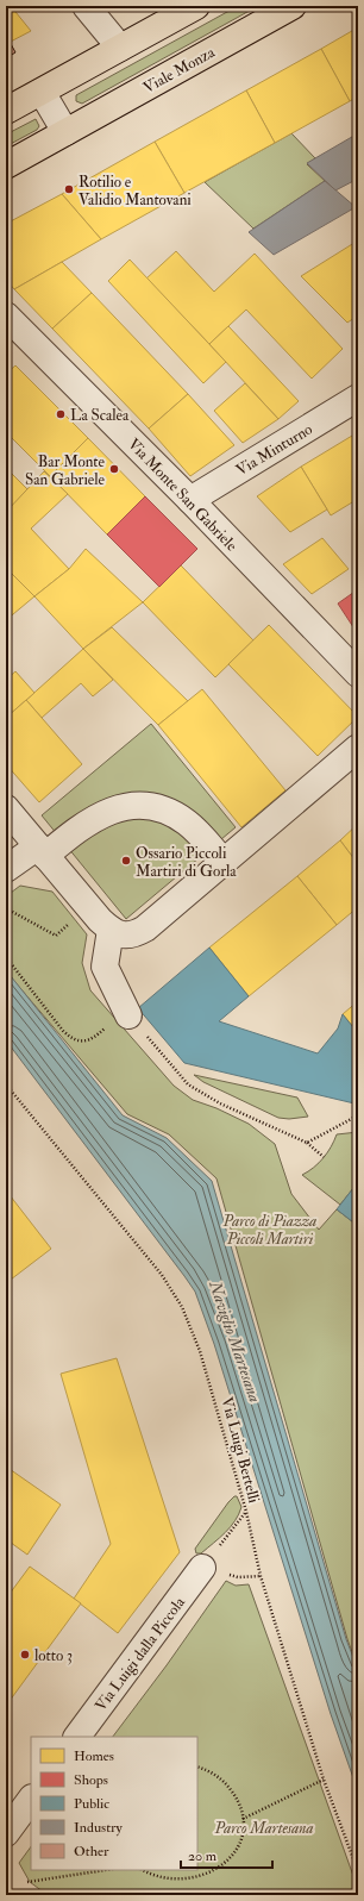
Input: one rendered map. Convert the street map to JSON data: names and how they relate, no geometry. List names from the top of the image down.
{
  "streets": {
    "main road": ["Viale Monza"],
    "street": ["Via Minturno", "Via Monte San Gabriele", "Via Luigi dalla Piccola"],
    "path": ["Via Luigi Bertelli"]
  },
  "crossings": [
    ["Via Minturno", "Via Monte San Gabriele"]
  ],
  "water": ["Naviglio Martesana"],
  "parks": ["Parco di Piazza Piccoli Martiri", "Parco Martesana"],
  "places": [
    "Rotilio e Validio Mantovani",
    "La Scalea",
    "Bar Monte San Gabriele",
    "Ossario Piccoli Martiri di Gorla",
    "lotto 3"
  ],
  "legend": [
    "Homes",
    "Shops",
    "Public",
    "Industry",
    "Other"
  ],
  "scale_bar": "20 m"
}
